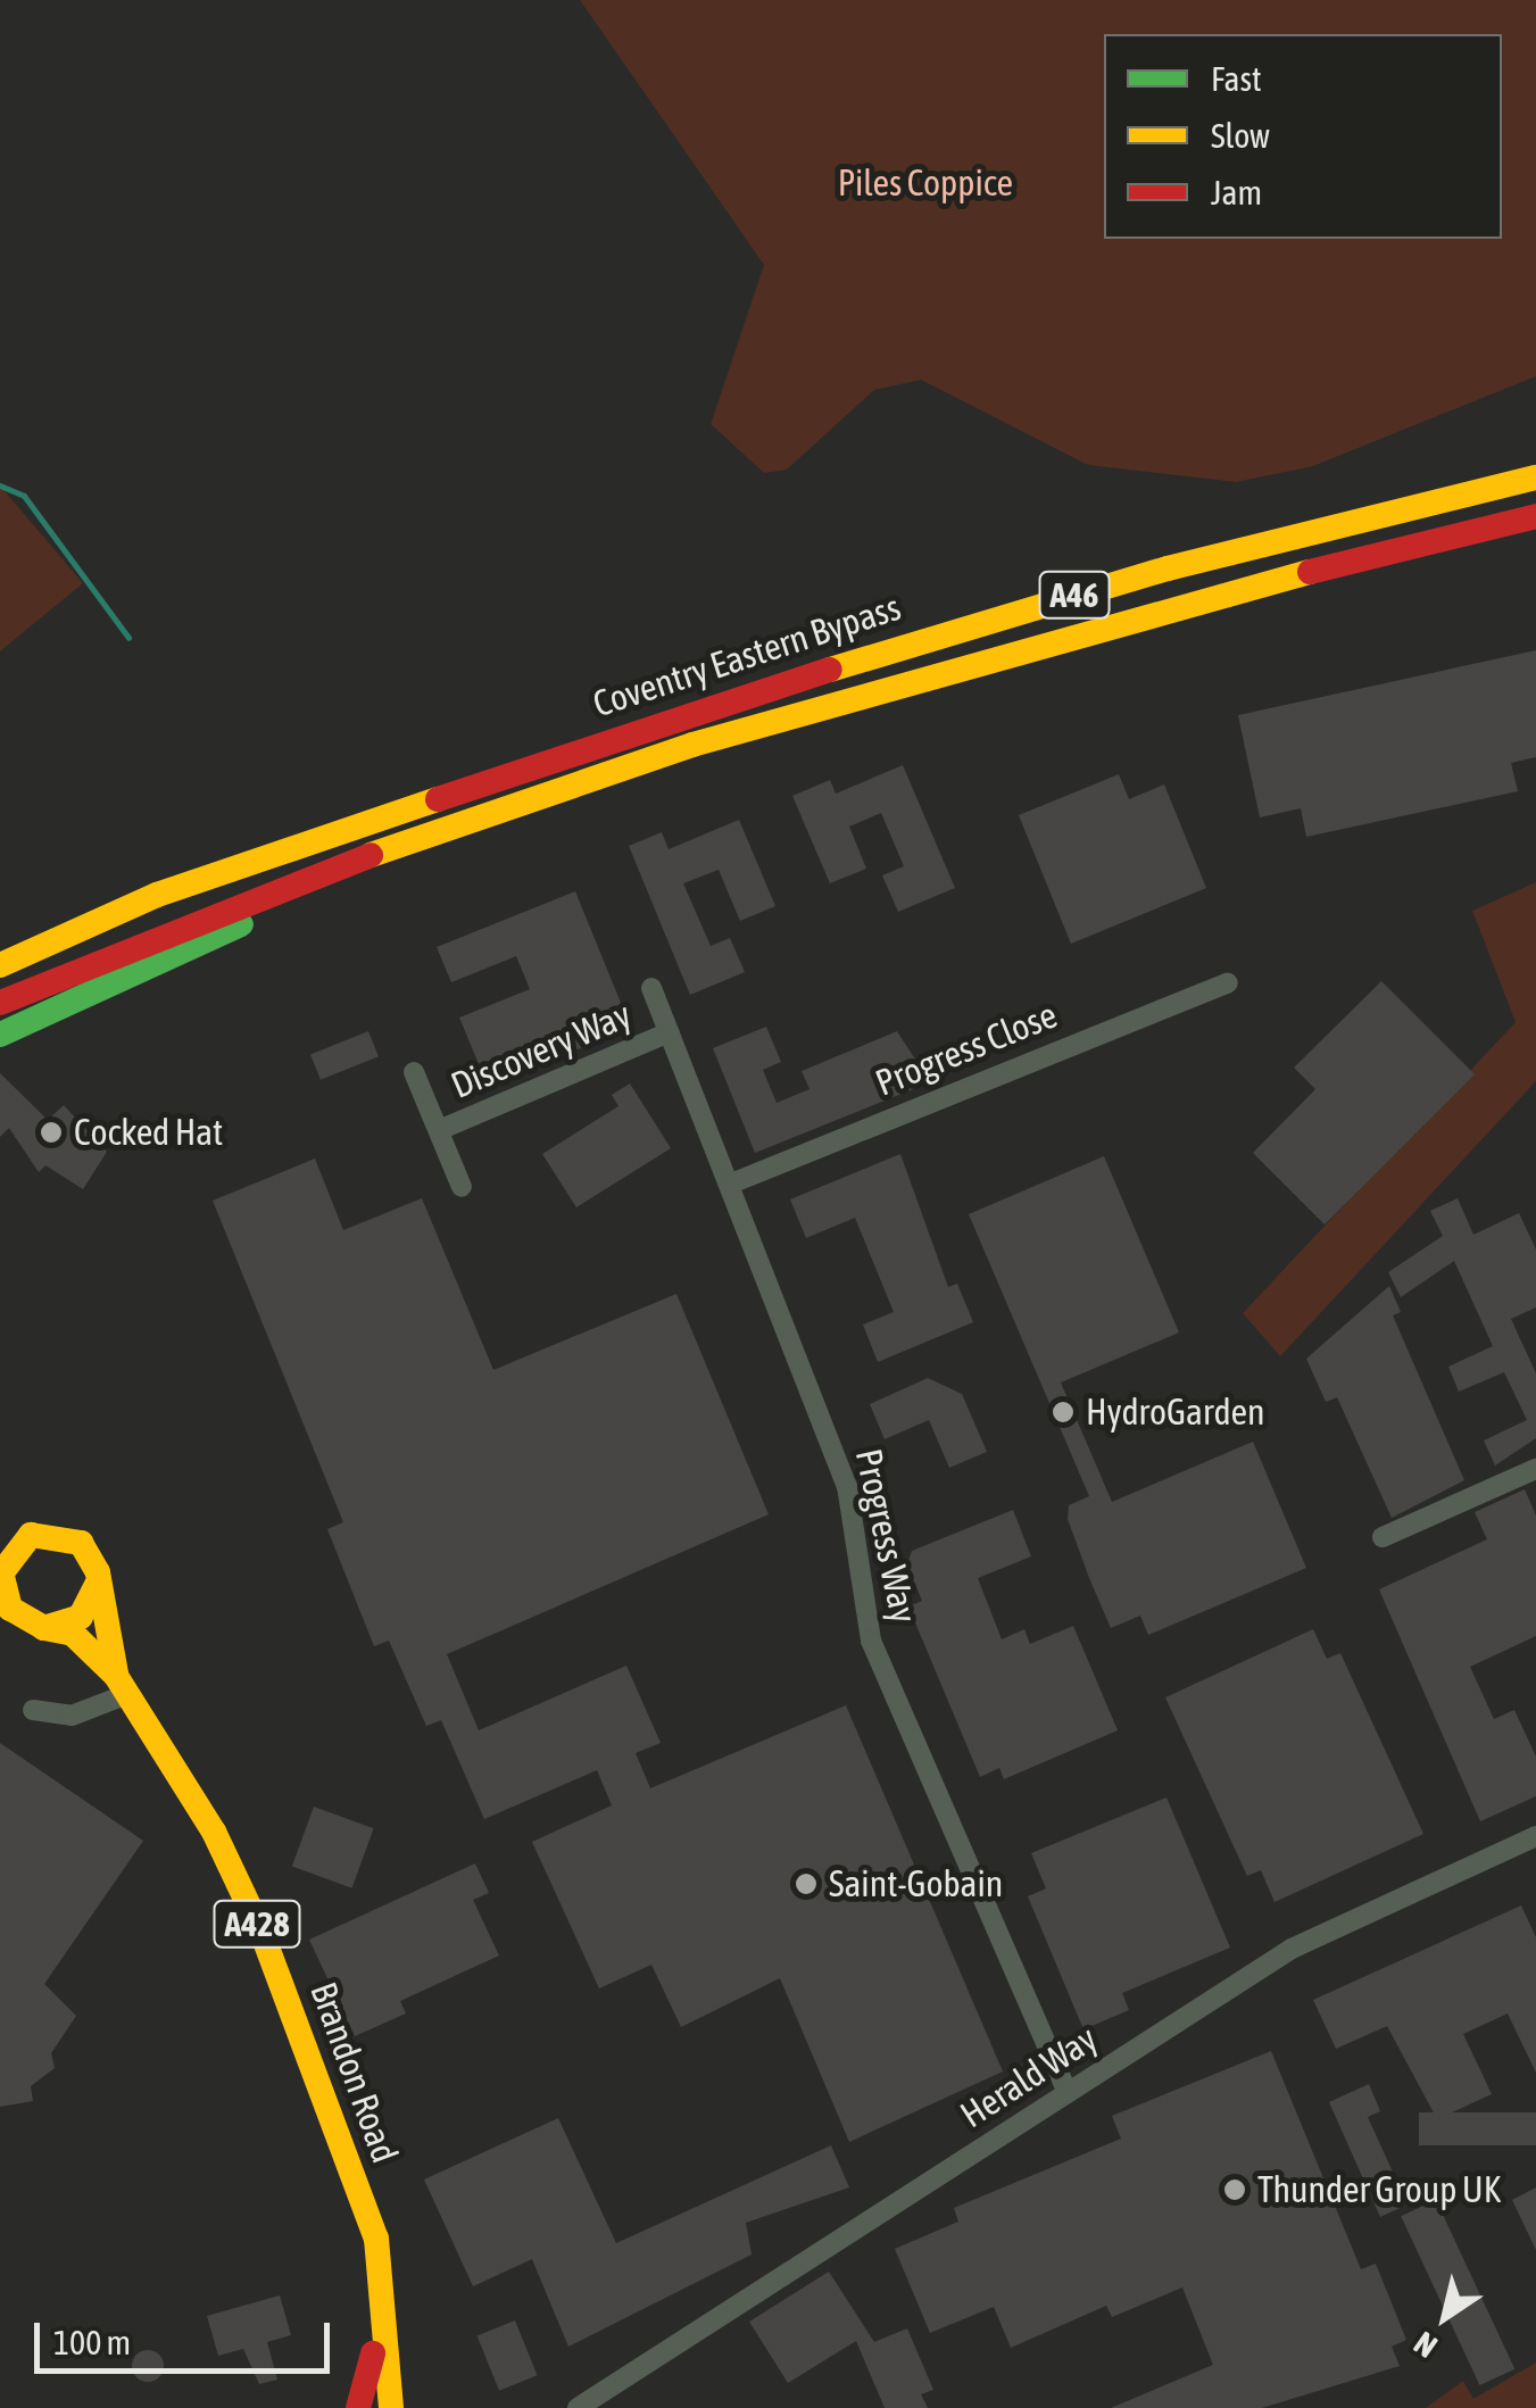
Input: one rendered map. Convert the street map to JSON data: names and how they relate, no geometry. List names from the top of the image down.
{
  "streets": {
    "main road": [
      "A46",
      "Coventry Eastern Bypass",
      "A428",
      "Brandon Road"
    ],
    "street": [
      "Progress Close",
      "Discovery Way",
      "Progress Way",
      "Herald Way"
    ]
  },
  "crossings": [
    ["Progress Close", "Progress Way"],
    ["Discovery Way", "Progress Way"],
    ["Progress Way", "Herald Way"]
  ],
  "parks": ["Piles Coppice"],
  "places": [
    "Cocked Hat",
    "HydroGarden",
    "Saint-Gobain",
    "Thunder Group UK"
  ],
  "legend": ["Fast", "Slow", "Jam"],
  "scale_bar": "100 m",
  "north": "bottom left"
}
